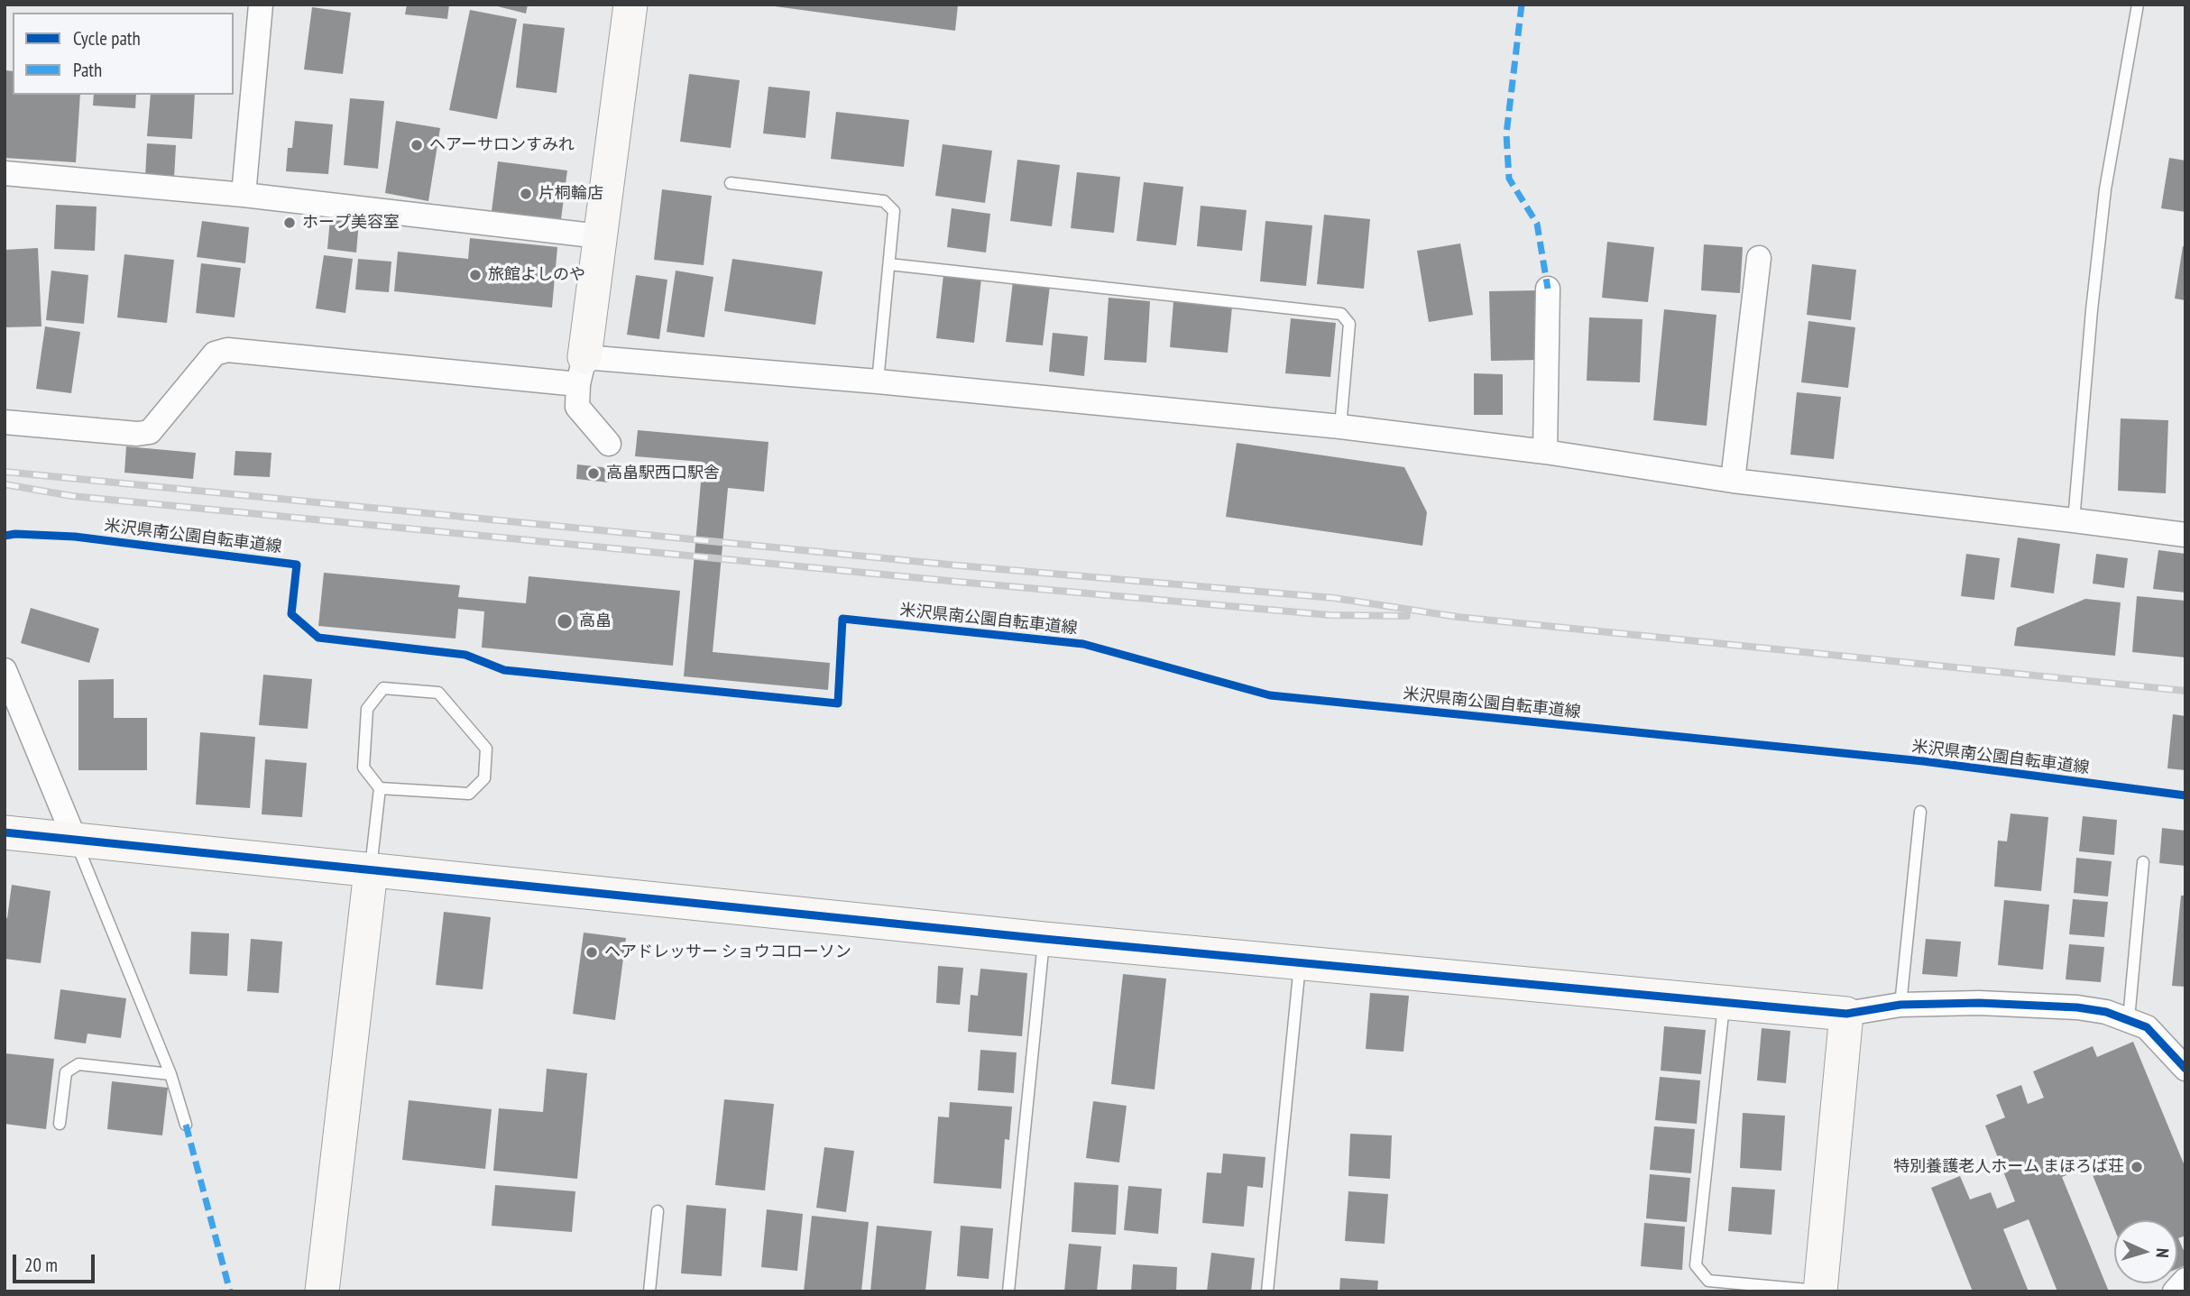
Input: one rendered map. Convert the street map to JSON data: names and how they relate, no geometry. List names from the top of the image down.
{
  "streets": {
    "cycle path": ["米沢県南公園自転車道線"]
  },
  "places": [
    "ヘアーサロンすみれ",
    "片桐輪店",
    "ホープ美容室",
    "旅館よしのや",
    "高畠駅西口駅舎",
    "高畠",
    "ヘアドレッサー ショウコローソン",
    "特別養護老人ホーム まほろば荘"
  ],
  "legend": ["Cycle path", "Path"],
  "scale_bar": "20 m",
  "north": "right"
}
